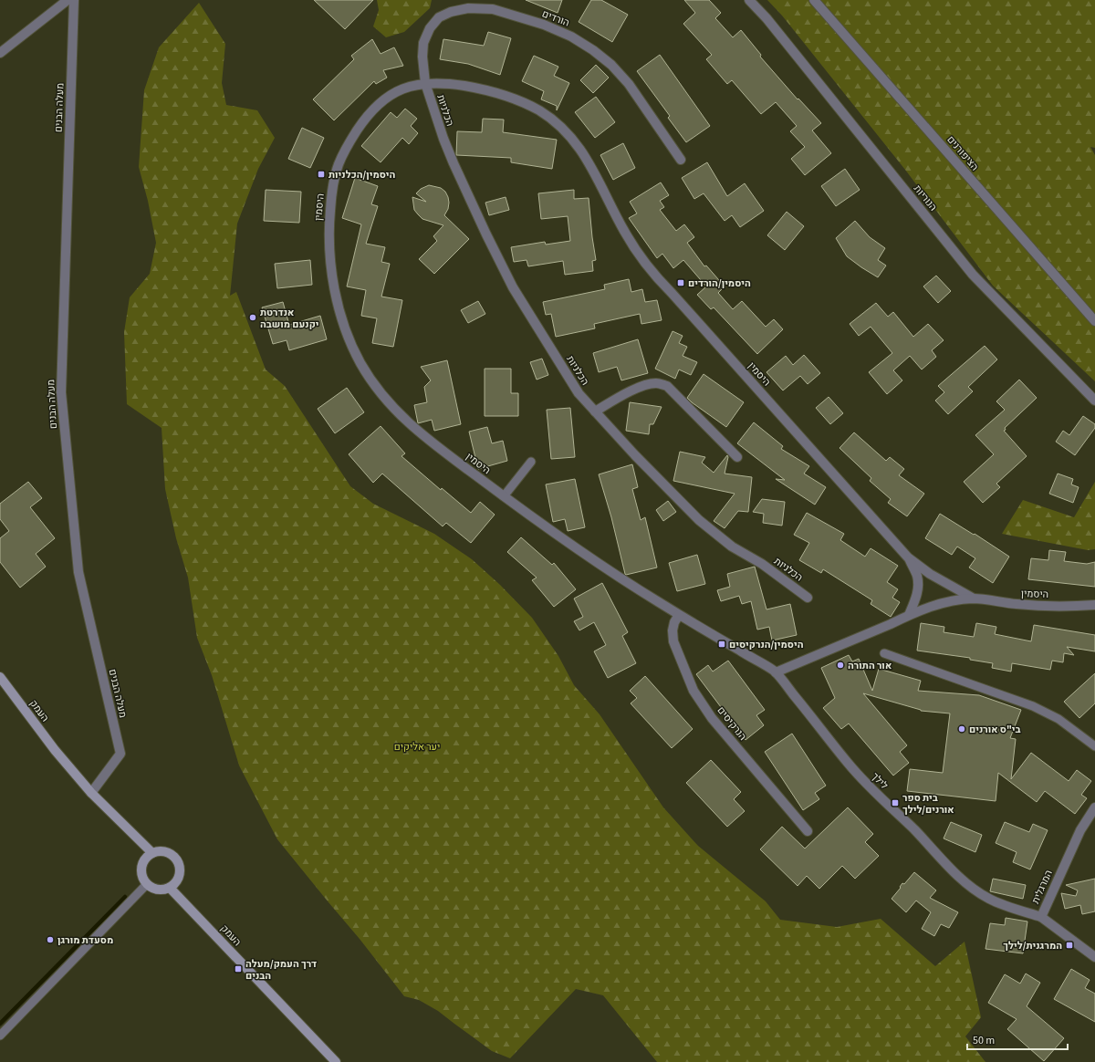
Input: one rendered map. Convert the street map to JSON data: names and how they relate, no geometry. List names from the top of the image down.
{
  "streets": {
    "street": [
      "הורדים",
      "מעלה הבנים",
      "הכלניות",
      "הציפורנים",
      "הנוריות",
      "היסמין",
      "העמק",
      "הנרקיסים",
      "לילך",
      "המרגלית"
    ]
  },
  "crossings": [
    ["הורדים", "הכלניות"],
    ["הורדים", "היסמין"],
    ["מעלה הבנים", "העמק"],
    ["הכלניות", "היסמין"],
    ["היסמין", "הנרקיסים"],
    ["היסמין", "לילך"],
    ["לילך", "המרגלית"]
  ],
  "parks": ["יער אליקים"],
  "places": {
    "transit": [
      "היסמין/הכלניות",
      "היסמין/הורדים",
      "היסמין/הנרקיסים",
      "בית ספר אורנים/לילך",
      "המרגנית/לילך",
      "דרך העמק/מעלה הבנים"
    ],
    "other": [
      "אנדרטת יקנעם מושבה",
      "אור התורה",
      "בי\"ס אורנים",
      "מסעדת מורגן"
    ]
  },
  "scale_bar": "50 m"
}
